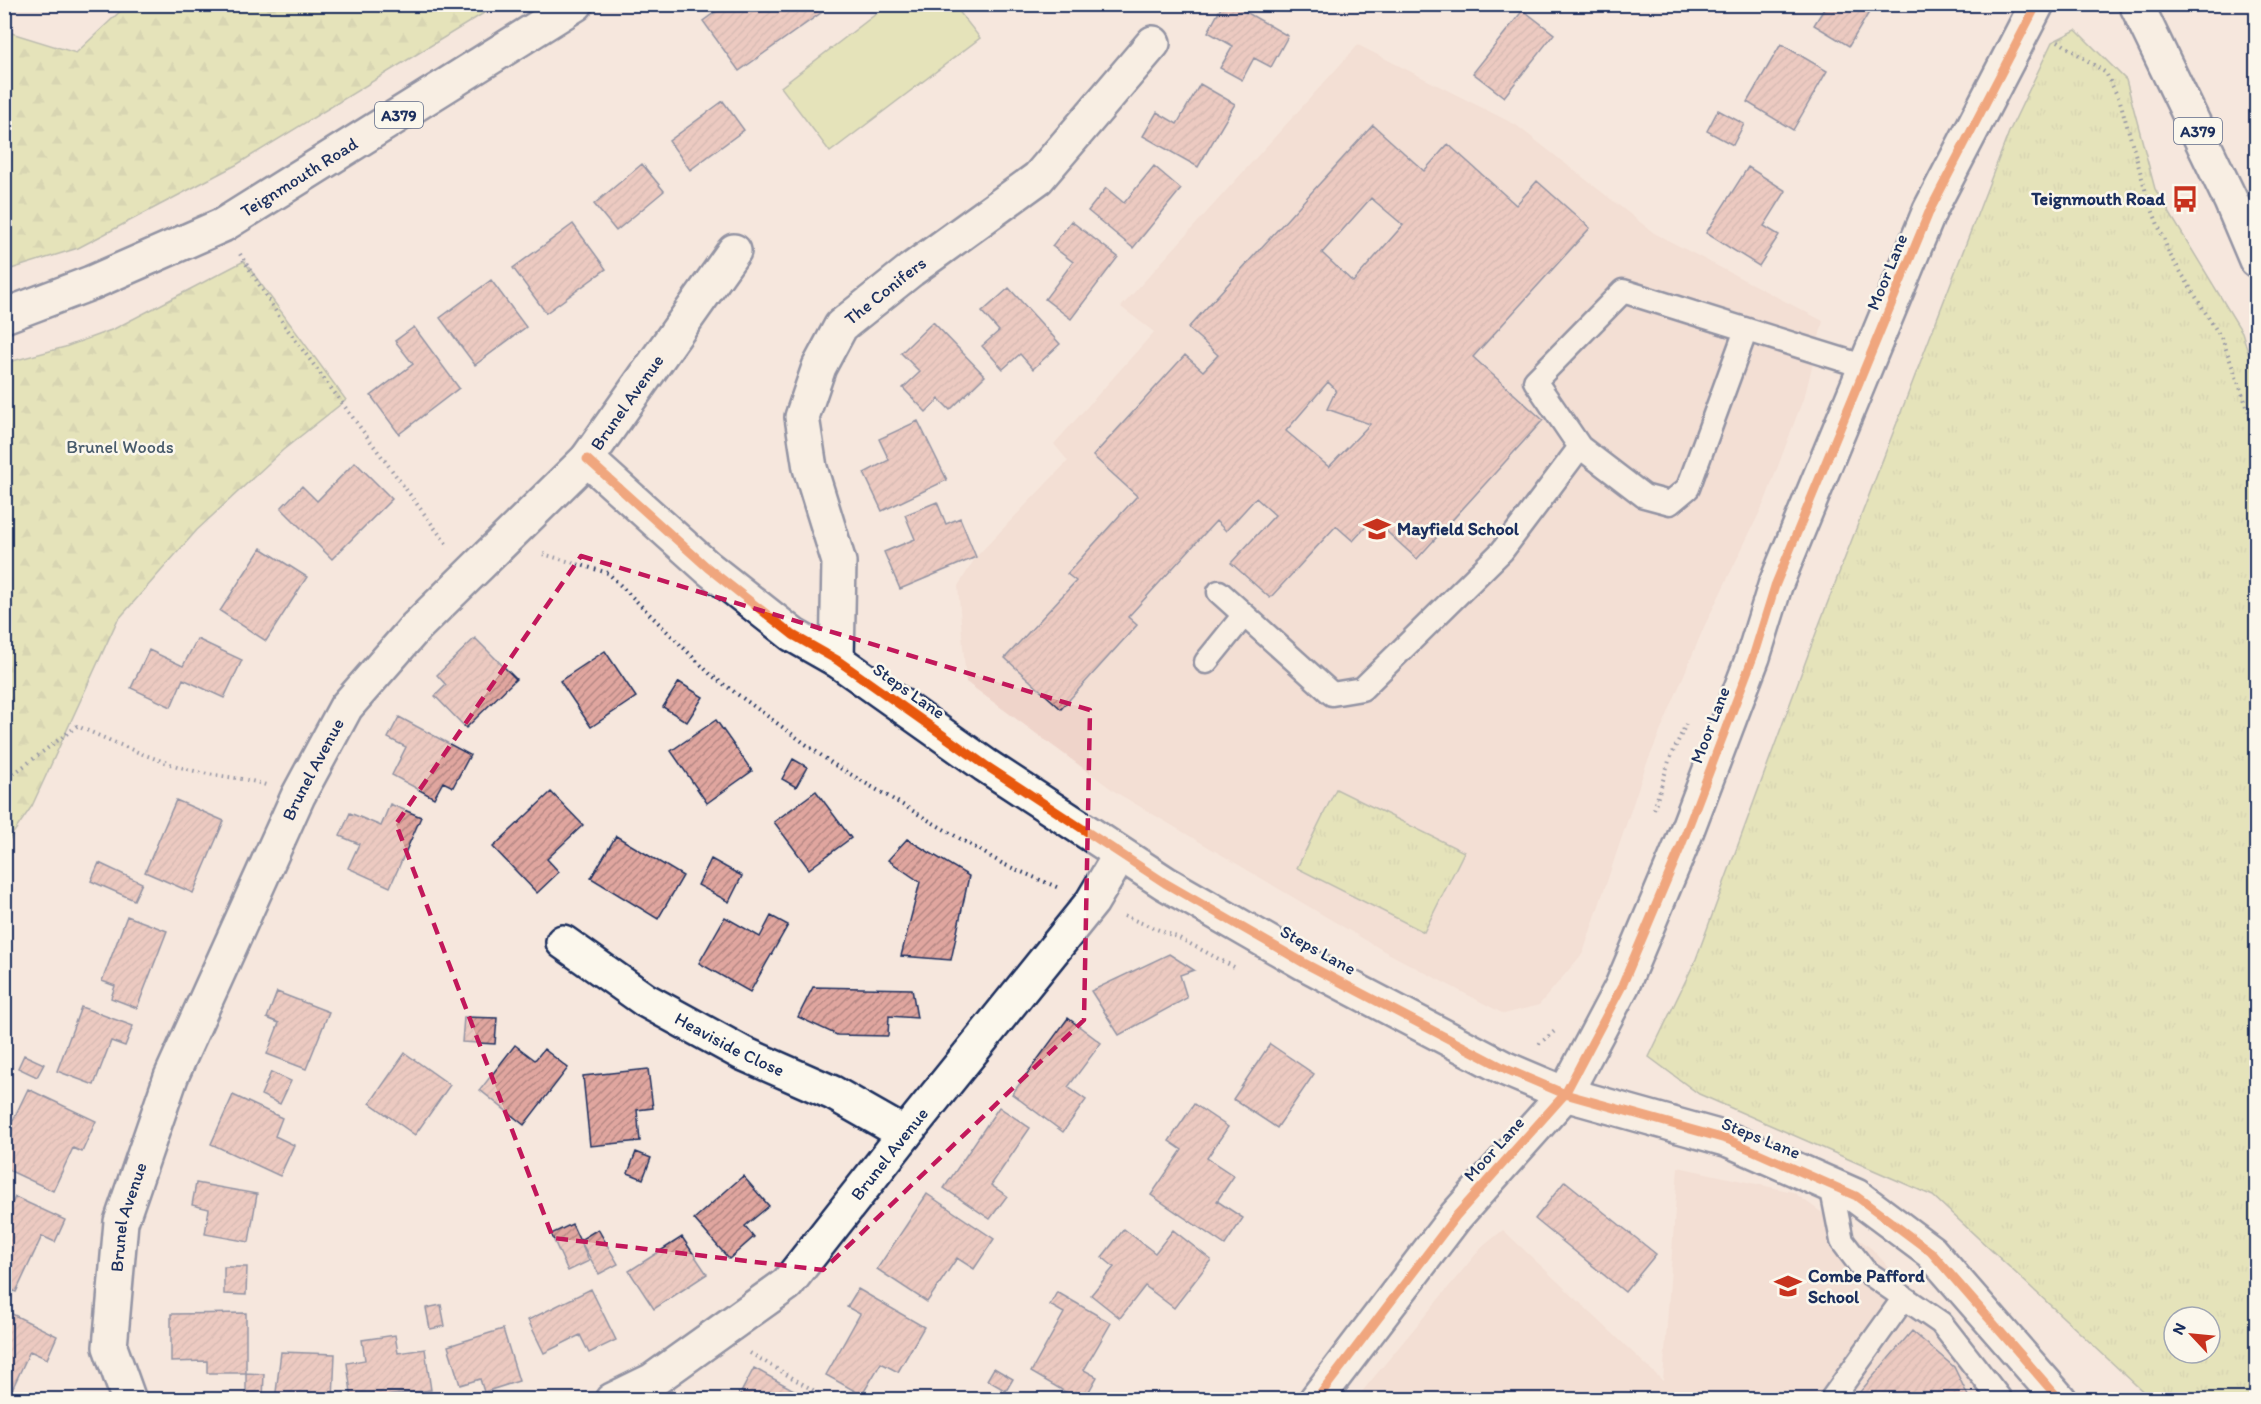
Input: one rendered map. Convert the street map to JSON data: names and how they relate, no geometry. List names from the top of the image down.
{
  "streets": {
    "street": [
      "A379",
      "Teignmouth Road",
      "Moor Lane",
      "The Conifers",
      "Brunel Avenue",
      "Steps Lane",
      "Heaviside Close"
    ]
  },
  "crossings": [
    ["Moor Lane", "Steps Lane"],
    ["The Conifers", "Steps Lane"],
    ["Brunel Avenue", "Steps Lane"],
    ["Brunel Avenue", "Heaviside Close"]
  ],
  "parks": ["Brunel Woods"],
  "places": {
    "bus stop": ["Teignmouth Road"],
    "school or university": ["Mayfield School", "Combe Pafford School"]
  },
  "north": "top left"
}
